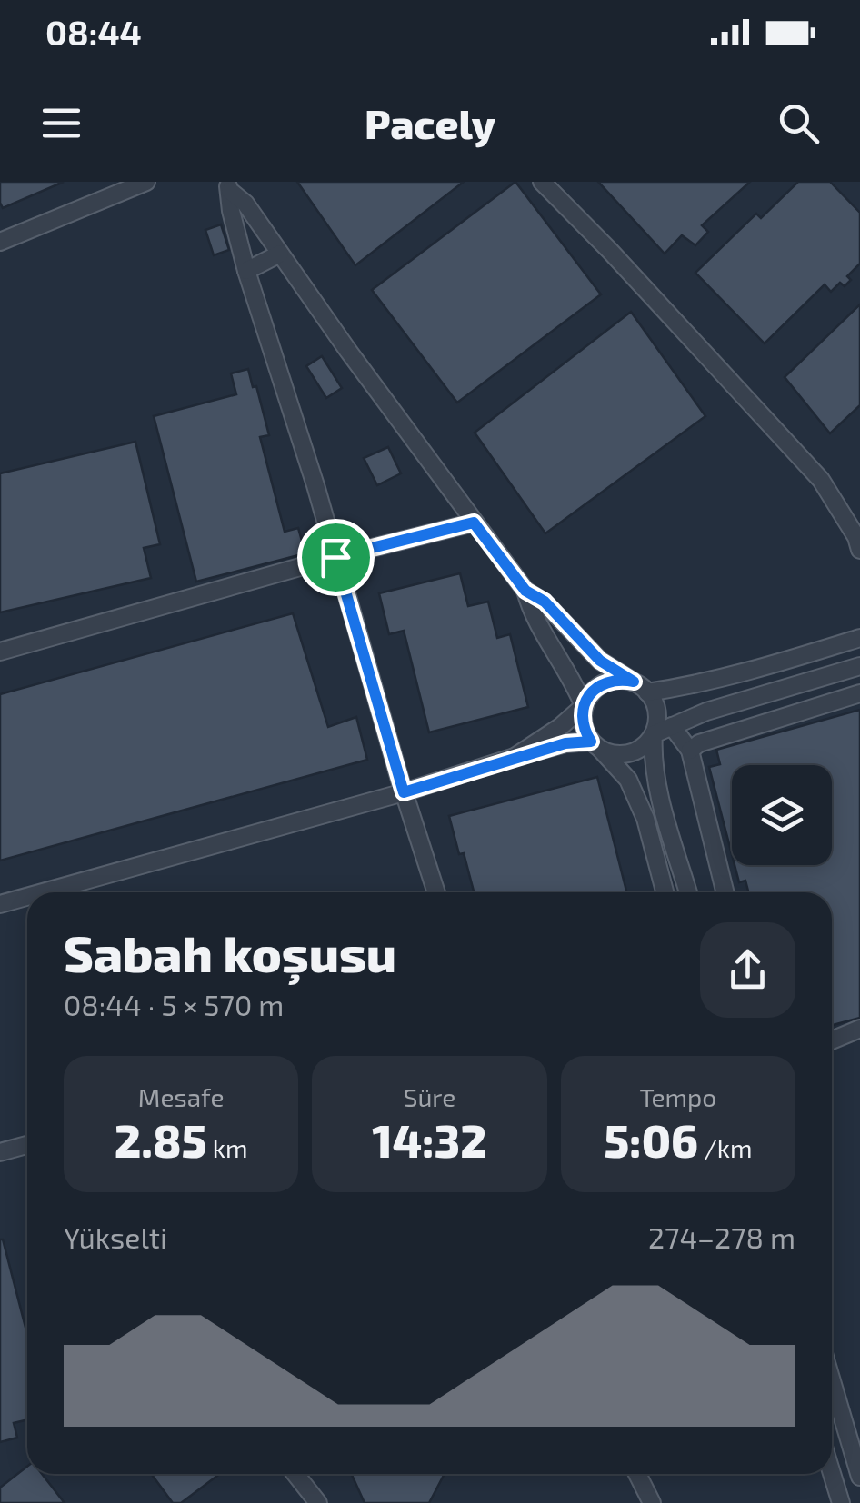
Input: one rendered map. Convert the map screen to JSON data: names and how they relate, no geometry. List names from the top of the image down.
{
  "page": {
    "status": "08:44",
    "header": "Pacely",
    "heading": ["Sabah koşusu", "08:44 · 5 × 570 m"],
    "stats": [
      ["Mesafe", "2.85 km"],
      ["Süre", "14:32"],
      ["Tempo", "5:06 /km"]
    ],
    "chart": ["Yükselti", "274–278 m"]
  }
}
